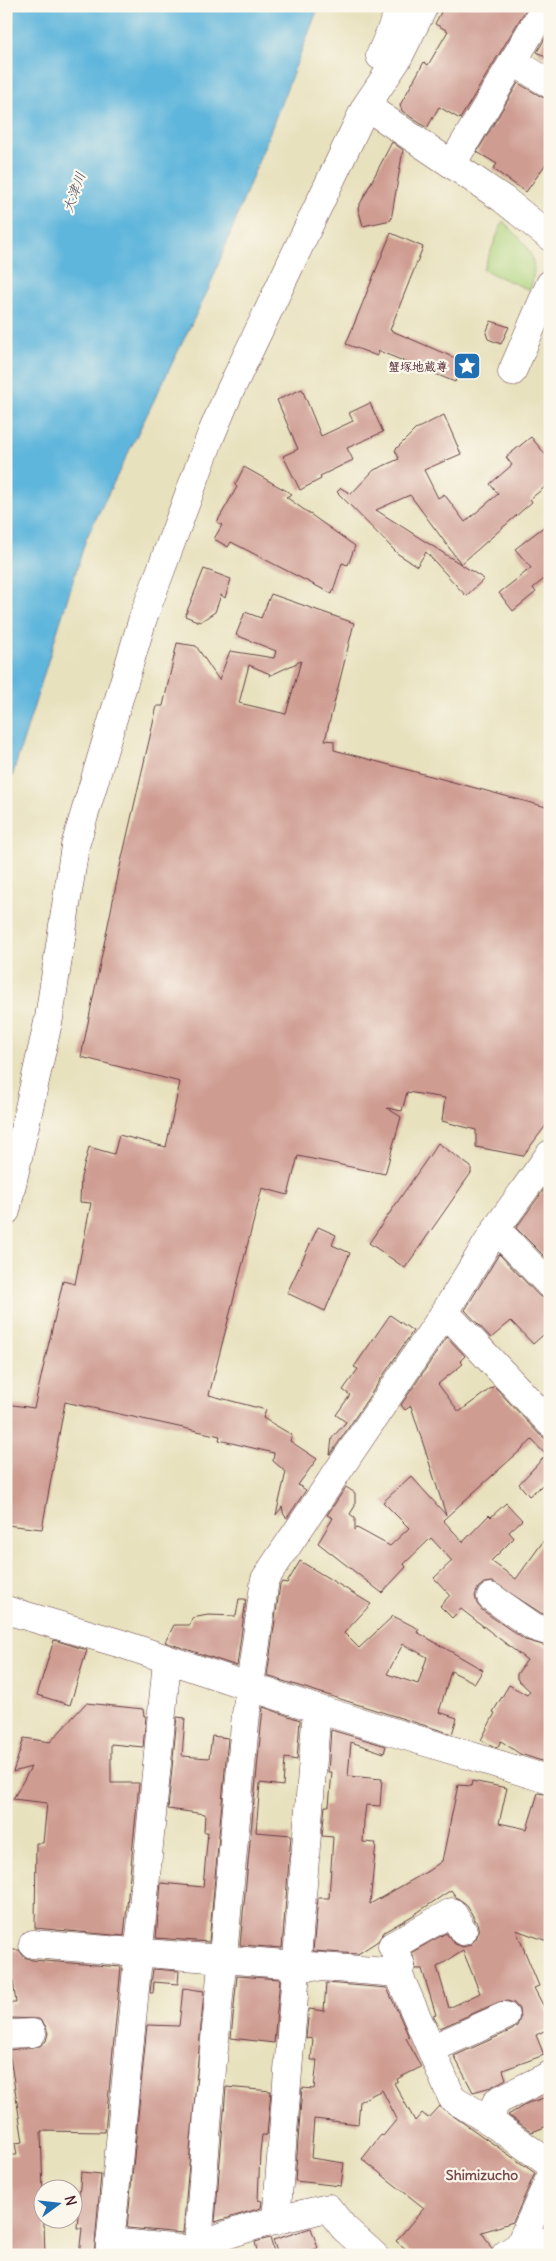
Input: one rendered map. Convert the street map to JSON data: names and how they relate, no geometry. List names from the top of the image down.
{
  "districts": ["Shimizucho"],
  "water": ["大津川"],
  "places": {
    "place": ["蟹塚地蔵尊"]
  },
  "north": "right"
}
